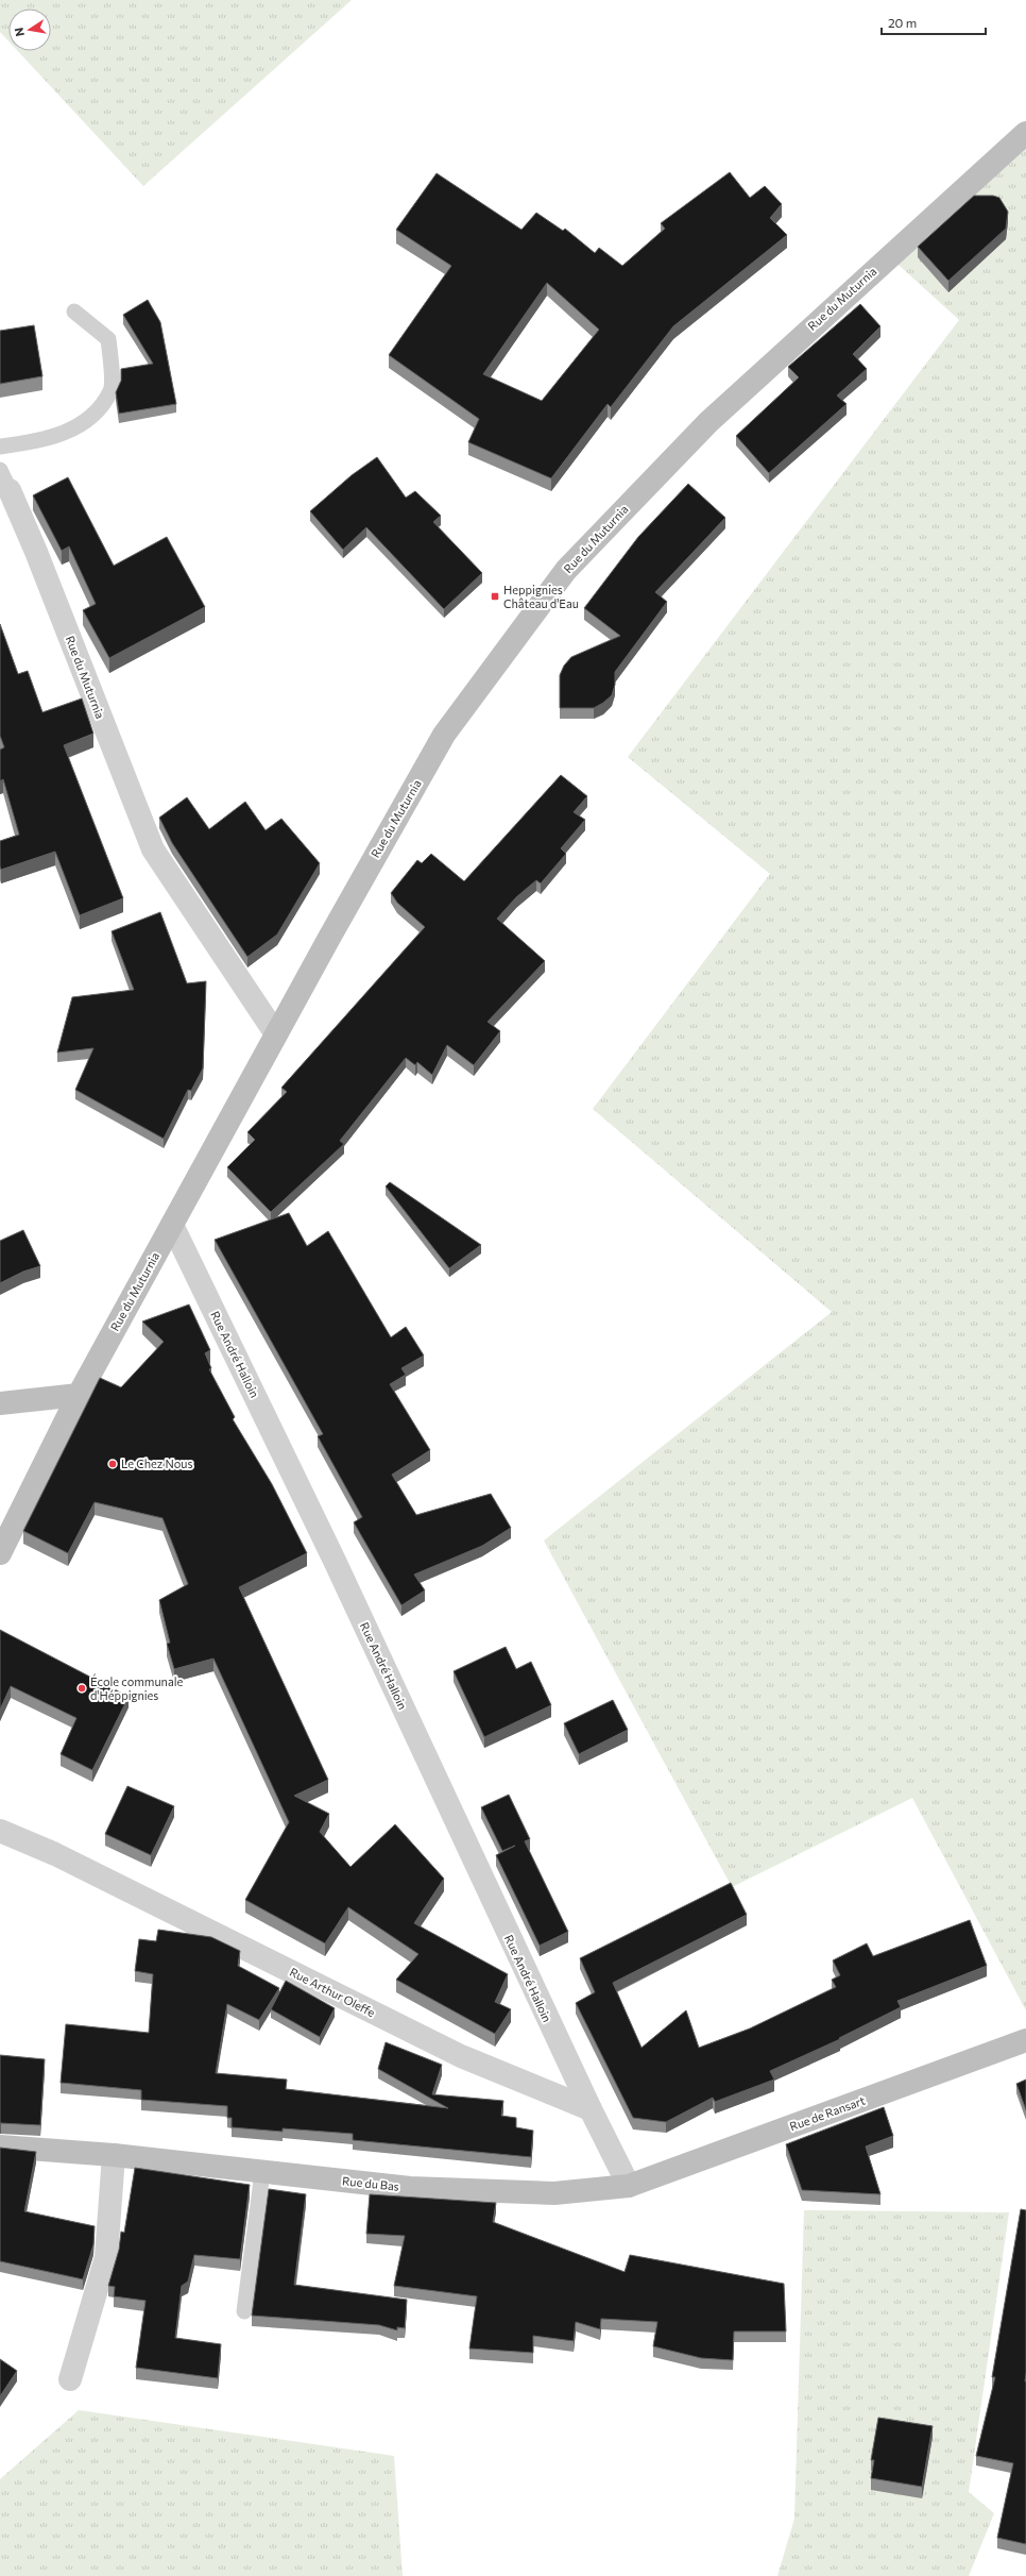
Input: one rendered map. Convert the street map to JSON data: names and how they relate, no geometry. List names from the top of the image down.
{
  "streets": {
    "street": [
      "Rue du Muturnia",
      "Rue André Halloin",
      "Rue Arthur Oleffe",
      "Rue de Ransart",
      "Rue du Bas"
    ]
  },
  "crossings": [
    ["Rue du Muturnia", "Rue André Halloin"],
    ["Rue André Halloin", "Rue Arthur Oleffe"],
    ["Rue de Ransart", "Rue du Bas"]
  ],
  "places": {
    "transit": ["Heppignies Château d'Eau"],
    "other": ["Le Chez Nous", "École communale d'Héppignies"]
  },
  "scale_bar": "20 m",
  "north": "left"
}
